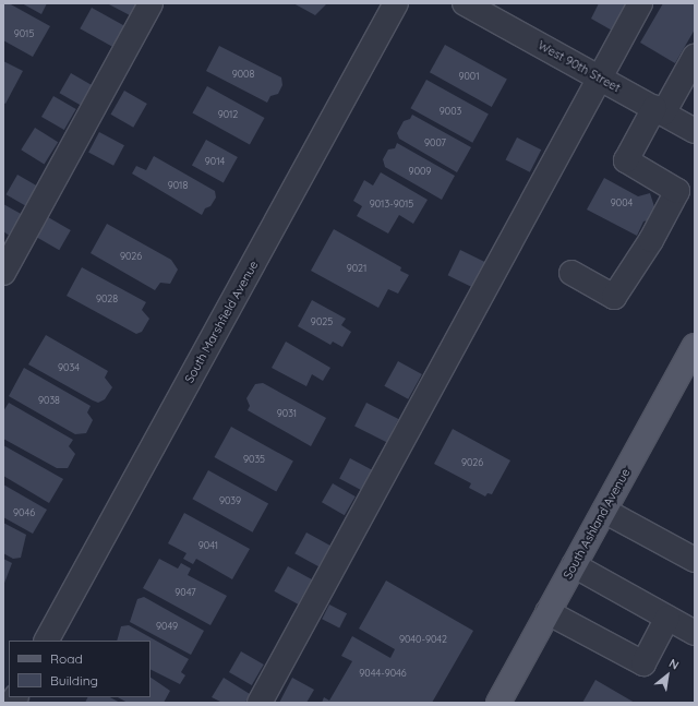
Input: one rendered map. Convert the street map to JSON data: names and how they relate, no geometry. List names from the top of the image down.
{
  "streets": {
    "main road": ["South Ashland Avenue"],
    "street": ["West 90th Street", "South Marshfield Avenue"]
  },
  "house_numbers": [
    "9015",
    "9008",
    "9001",
    "9003",
    "9012",
    "9007",
    "9014",
    "9009",
    "9018",
    "9004",
    "9013-9015",
    "9026",
    "9021",
    "9028",
    "9025",
    "9034",
    "9038",
    "9031",
    "9035",
    "9026",
    "9039",
    "9046",
    "9041",
    "9047",
    "9049",
    "9040-9042",
    "9044-9046"
  ],
  "legend": ["Road", "Building"],
  "north": "top right"
}
